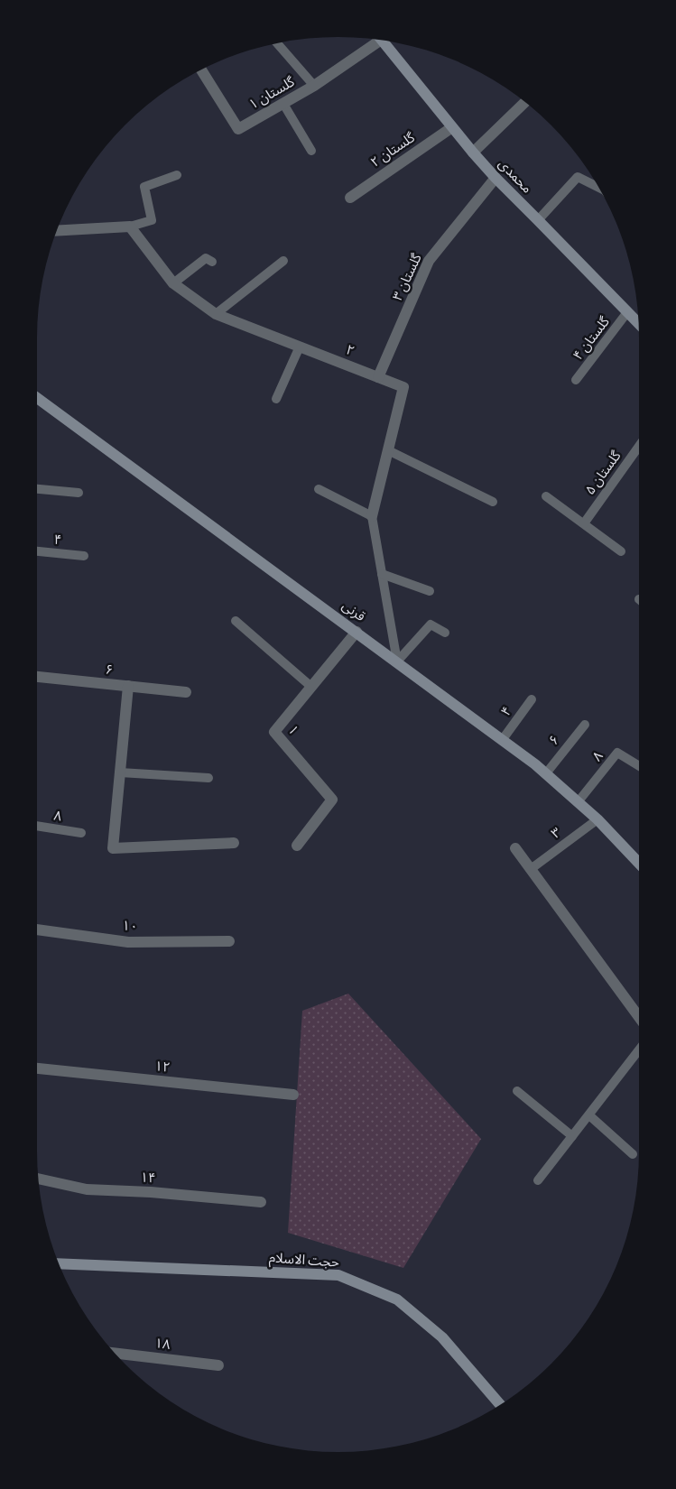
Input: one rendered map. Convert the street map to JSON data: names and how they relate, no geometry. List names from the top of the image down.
{
  "streets": {
    "street": [
      "گلستان ۱",
      "گلستان ۲",
      "محمدی",
      "گلستان ۳",
      "۲",
      "قرنی",
      "۶",
      "۱",
      "۱۰",
      "۱۲",
      "۱۴",
      "حجت الاسلام",
      "۱۸"
    ],
    "lane": [
      "گلستان ۴",
      "گلستان ۵",
      "۴",
      "۸",
      "۳"
    ]
  },
  "crossings": [
    ["گلستان ۲", "محمدی"],
    ["محمدی", "گلستان ۳"],
    ["محمدی", "گلستان ۴"],
    ["گلستان ۳", "۲"],
    ["۲", "قرنی"],
    ["۴", "قرنی"],
    ["قرنی", "۶"],
    ["قرنی", "۱"],
    ["قرنی", "۸"],
    ["قرنی", "۳"]
  ]
}
